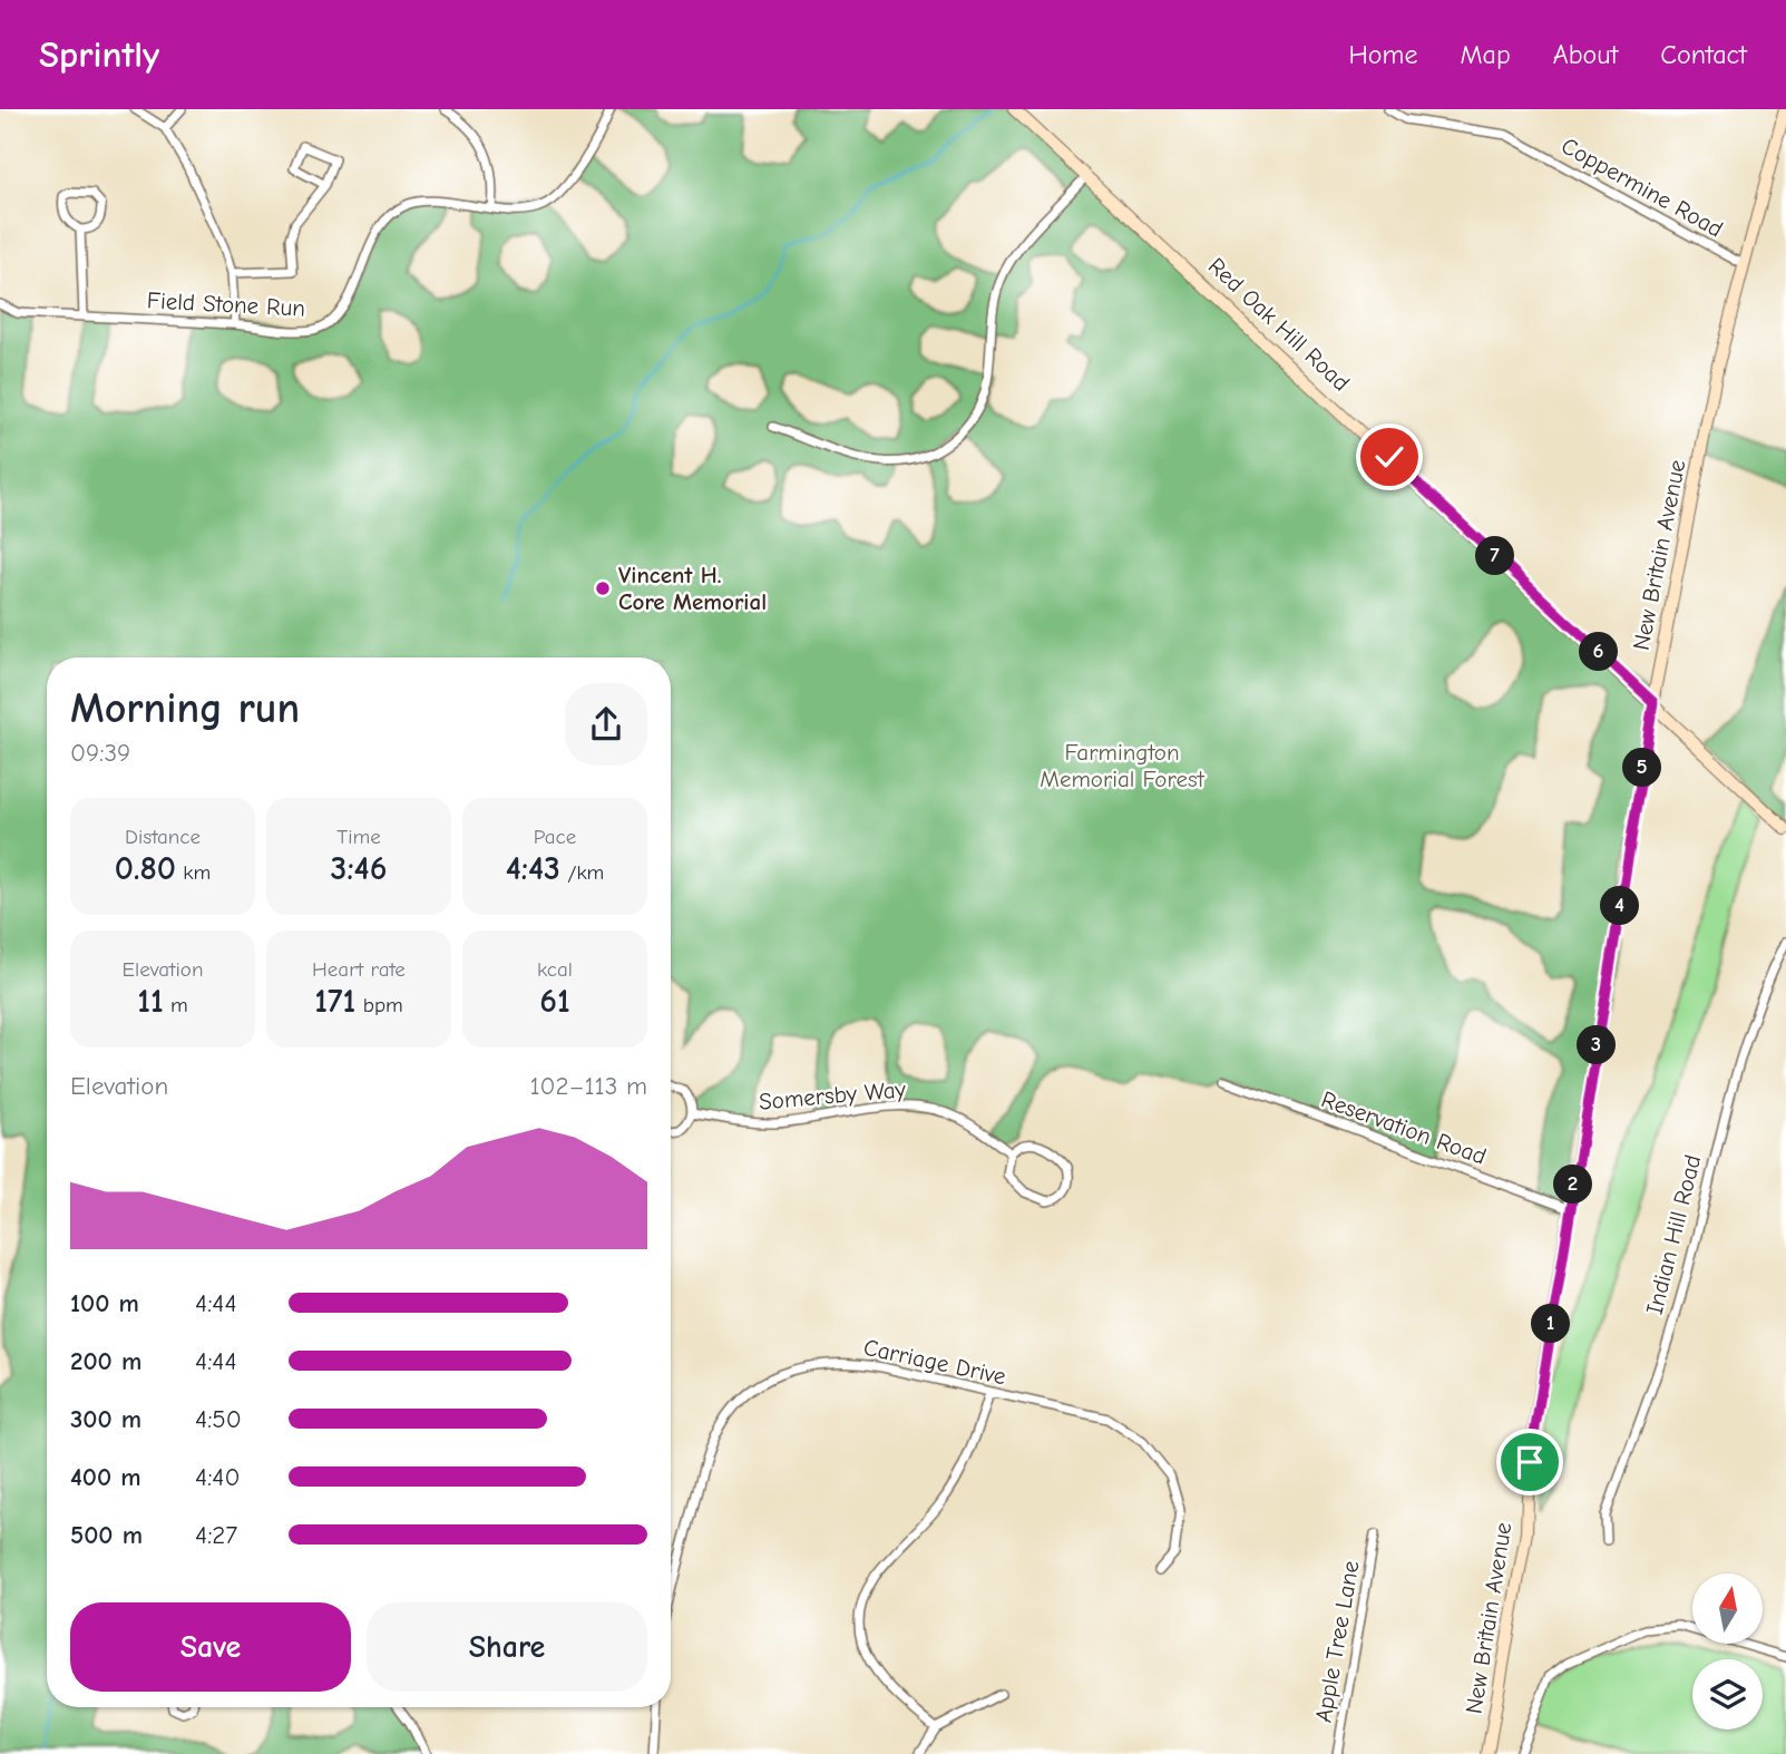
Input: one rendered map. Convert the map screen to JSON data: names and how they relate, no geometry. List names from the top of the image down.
{
  "streets": {
    "street": [
      "Coppermine Road",
      "Field Stone Run",
      "Red Oak Hill Road",
      "New Britain Avenue",
      "Somersby Way",
      "Reservation Road",
      "Indian Hill Road",
      "Carriage Drive",
      "Apple Tree Lane"
    ]
  },
  "crossings": [
    ["Coppermine Road", "New Britain Avenue"],
    ["Red Oak Hill Road", "New Britain Avenue"],
    ["New Britain Avenue", "Reservation Road"]
  ],
  "parks": ["Farmington Memorial Forest"],
  "places": ["Vincent H. Core Memorial"],
  "north": "top",
  "page": {
    "header": "Sprintly",
    "nav": [
      "Home",
      "Map",
      "About",
      "Contact"
    ],
    "pins": [
      "7",
      "6",
      "5",
      "4",
      "3",
      "2",
      "1"
    ],
    "heading": ["Morning run", "09:39"],
    "stats": [
      ["Distance", "0.80 km"],
      ["Time", "3:46"],
      ["Pace", "4:43 /km"],
      ["Elevation", "11 m"],
      ["Heart rate", "171 bpm"],
      ["kcal", "61"]
    ],
    "chart": ["Elevation", "102–113 m"],
    "list": [
      {
        "name": "100 m",
        "note": "4:44"
      },
      {
        "name": "200 m",
        "note": "4:44"
      },
      {
        "name": "300 m",
        "note": "4:50"
      },
      {
        "name": "400 m",
        "note": "4:40"
      },
      {
        "name": "500 m",
        "note": "4:27"
      }
    ],
    "buttons": ["Save", "Share"]
  }
}
